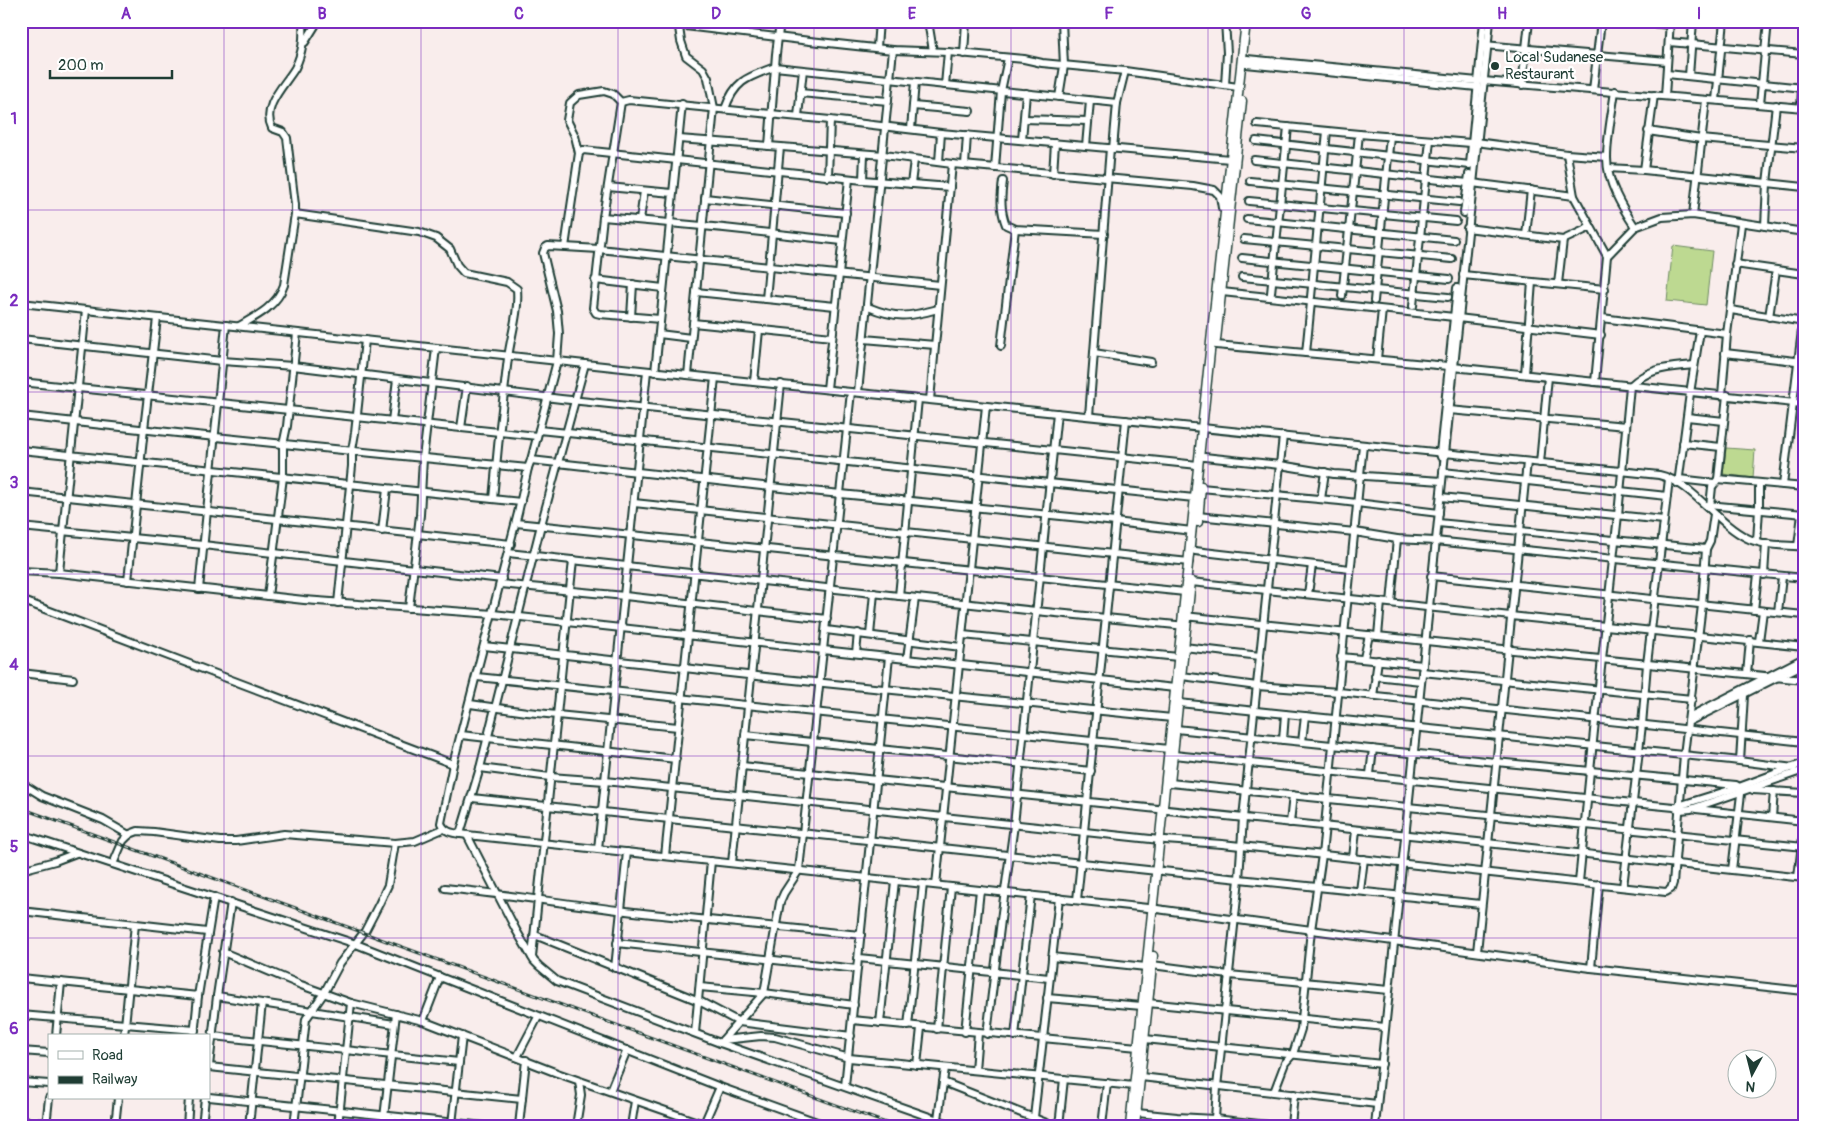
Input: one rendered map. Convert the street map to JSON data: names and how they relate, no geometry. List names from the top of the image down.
{
  "places": ["Local Sudanese Restaurant"],
  "legend": ["Road", "Railway"],
  "scale_bar": "200 m",
  "north": "bottom",
  "grid": {
    "columns": [
      "A",
      "B",
      "C",
      "D",
      "E",
      "F",
      "G",
      "H",
      "I"
    ],
    "rows": [
      "1",
      "2",
      "3",
      "4",
      "5",
      "6"
    ]
  }
}
